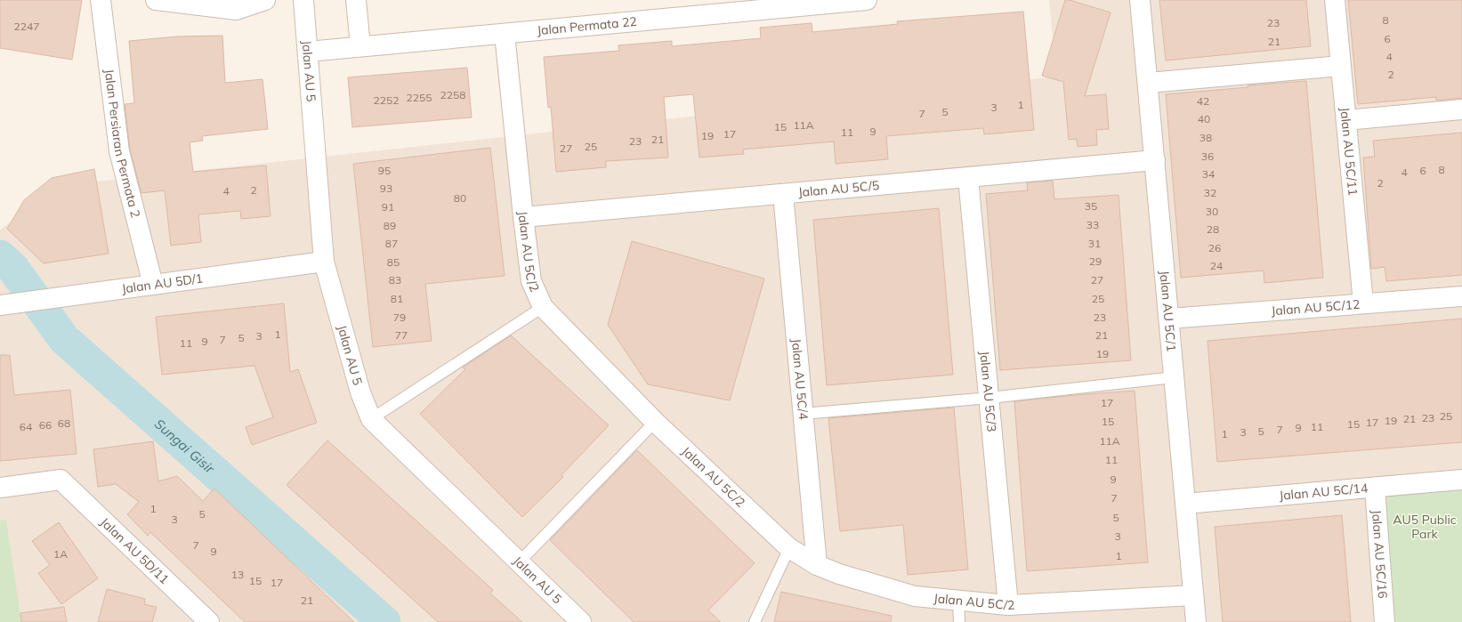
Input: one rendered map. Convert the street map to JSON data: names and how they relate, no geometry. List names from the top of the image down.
{
  "streets": {
    "street": [
      "Jalan Permata 22",
      "Jalan AU 5",
      "Jalan Persiaran Permata 2",
      "Jalan AU 5C/11",
      "Jalan AU 5C/5",
      "Jalan AU 5C/2",
      "Jalan AU 5D/1",
      "Jalan AU 5C/12",
      "Jalan AU 5C/1",
      "Jalan AU 5C/4",
      "Jalan AU 5C/3",
      "Jalan AU 5C/14",
      "Jalan AU 5D/11",
      "Jalan AU 5C/16"
    ]
  },
  "crossings": [
    ["Jalan Permata 22", "Jalan AU 5"],
    ["Jalan Permata 22", "Jalan AU 5C/2"],
    ["Jalan AU 5", "Jalan AU 5D/1"],
    ["Jalan Persiaran Permata 2", "Jalan AU 5D/1"],
    ["Jalan AU 5C/11", "Jalan AU 5C/12"],
    ["Jalan AU 5C/5", "Jalan AU 5C/2"],
    ["Jalan AU 5C/5", "Jalan AU 5C/1"],
    ["Jalan AU 5C/5", "Jalan AU 5C/4"],
    ["Jalan AU 5C/5", "Jalan AU 5C/3"],
    ["Jalan AU 5C/2", "Jalan AU 5C/1"],
    ["Jalan AU 5C/2", "Jalan AU 5C/4"],
    ["Jalan AU 5C/2", "Jalan AU 5C/3"],
    ["Jalan AU 5C/12", "Jalan AU 5C/1"],
    ["Jalan AU 5C/1", "Jalan AU 5C/14"],
    ["Jalan AU 5C/14", "Jalan AU 5C/16"]
  ],
  "water": ["Sungai Gisir"],
  "parks": ["AU5 Public Park"],
  "house_numbers": [
    "8",
    "23",
    "2247",
    "6",
    "21",
    "4",
    "2",
    "2258",
    "2255",
    "2252",
    "42",
    "1",
    "3",
    "5",
    "7",
    "40",
    "11A",
    "15",
    "9",
    "11",
    "17",
    "19",
    "38",
    "21",
    "23",
    "25",
    "27",
    "36",
    "8",
    "95",
    "6",
    "4",
    "34",
    "2",
    "93",
    "2",
    "4",
    "32",
    "80",
    "35",
    "91",
    "30",
    "33",
    "89",
    "28",
    "87",
    "31",
    "26",
    "29",
    "85",
    "24",
    "83",
    "27",
    "81",
    "25",
    "79",
    "23",
    "1",
    "77",
    "21",
    "3",
    "5",
    "7",
    "9",
    "11",
    "19",
    "17",
    "25",
    "23",
    "21",
    "19",
    "15",
    "17",
    "68",
    "15",
    "66",
    "64",
    "11",
    "9",
    "7",
    "5",
    "3",
    "1",
    "11A",
    "11",
    "9",
    "7",
    "1",
    "5",
    "5",
    "3",
    "3",
    "7",
    "9",
    "1A",
    "1",
    "13",
    "15",
    "17",
    "21"
  ]
}
